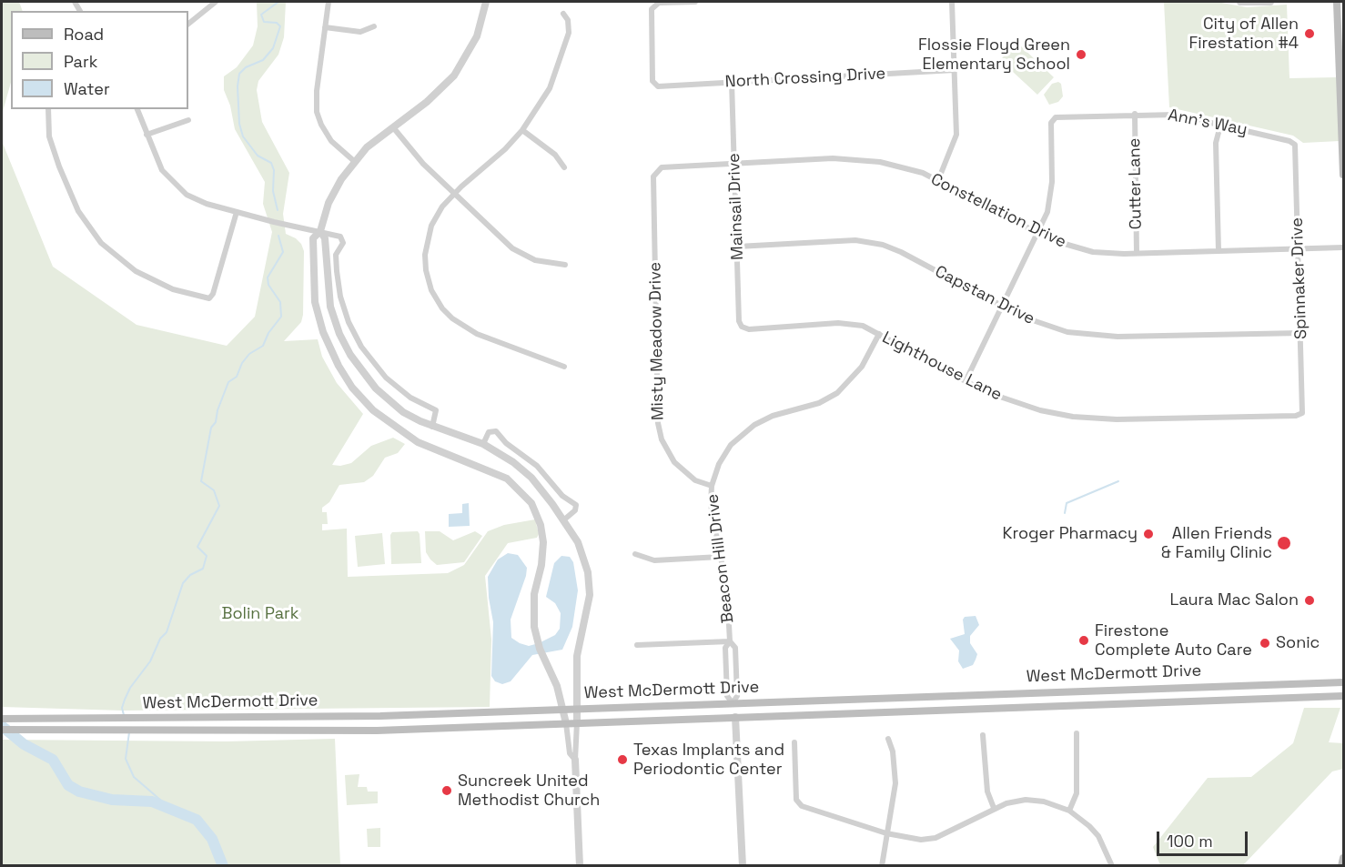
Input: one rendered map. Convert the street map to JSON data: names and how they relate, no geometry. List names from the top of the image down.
{
  "streets": {
    "main road": ["West McDermott Drive"],
    "street": [
      "North Crossing Drive",
      "Ann's Way",
      "Cutter Lane",
      "Mainsail Drive",
      "Constellation Drive",
      "Spinnaker Drive",
      "Capstan Drive",
      "Misty Meadow Drive",
      "Lighthouse Lane",
      "Beacon Hill Drive"
    ]
  },
  "crossings": [
    ["North Crossing Drive", "Mainsail Drive"],
    ["Ann's Way", "Cutter Lane"],
    ["Ann's Way", "Constellation Drive"],
    ["Ann's Way", "Spinnaker Drive"],
    ["Cutter Lane", "Constellation Drive"],
    ["Mainsail Drive", "Constellation Drive"],
    ["Mainsail Drive", "Capstan Drive"],
    ["Mainsail Drive", "Lighthouse Lane"],
    ["Constellation Drive", "Spinnaker Drive"],
    ["Constellation Drive", "Misty Meadow Drive"],
    ["Spinnaker Drive", "Capstan Drive"],
    ["Spinnaker Drive", "Lighthouse Lane"],
    ["Misty Meadow Drive", "Beacon Hill Drive"],
    ["Lighthouse Lane", "Beacon Hill Drive"],
    ["Beacon Hill Drive", "West McDermott Drive"]
  ],
  "parks": ["Bolin Park"],
  "places": [
    "City of Allen Firestation #4",
    "Flossie Floyd Green Elementary School",
    "Kroger Pharmacy",
    "Allen Friends & Family Clinic",
    "Laura Mac Salon",
    "Firestone Complete Auto Care",
    "Sonic",
    "Texas Implants and Periodontic Center",
    "Suncreek United Methodist Church"
  ],
  "legend": ["Road", "Park", "Water"],
  "scale_bar": "100 m"
}
